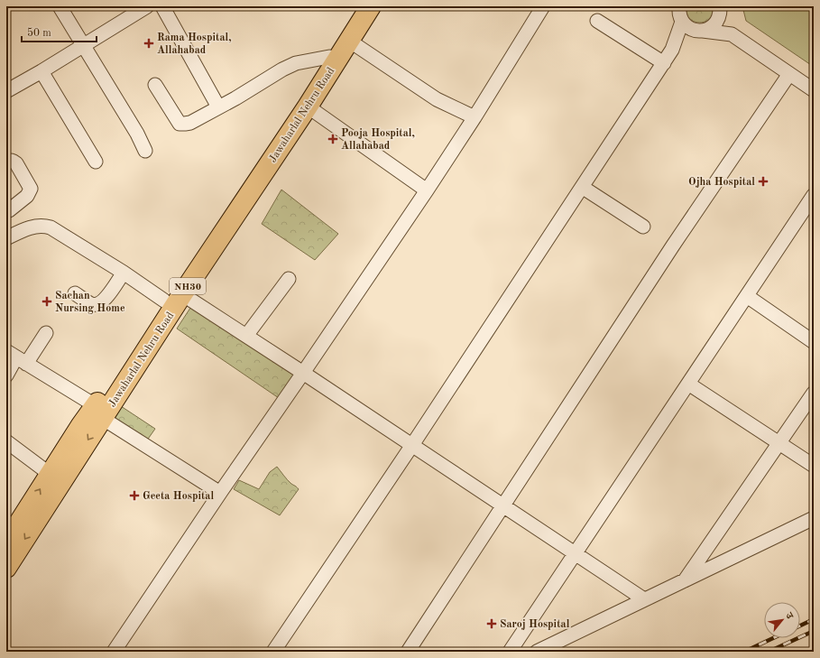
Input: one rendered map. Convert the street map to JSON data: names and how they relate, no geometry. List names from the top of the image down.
{
  "streets": {
    "highway": ["Jawaharlal Nehru Road", "NH30"]
  },
  "places": {
    "health": [
      "Rama Hospital, Allahabad",
      "Pooja Hospital, Allahabad",
      "Ojha Hospital",
      "Sachan Nursing Home",
      "Geeta Hospital",
      "Saroj Hospital"
    ]
  },
  "scale_bar": "50 m",
  "north": "top right"
}
